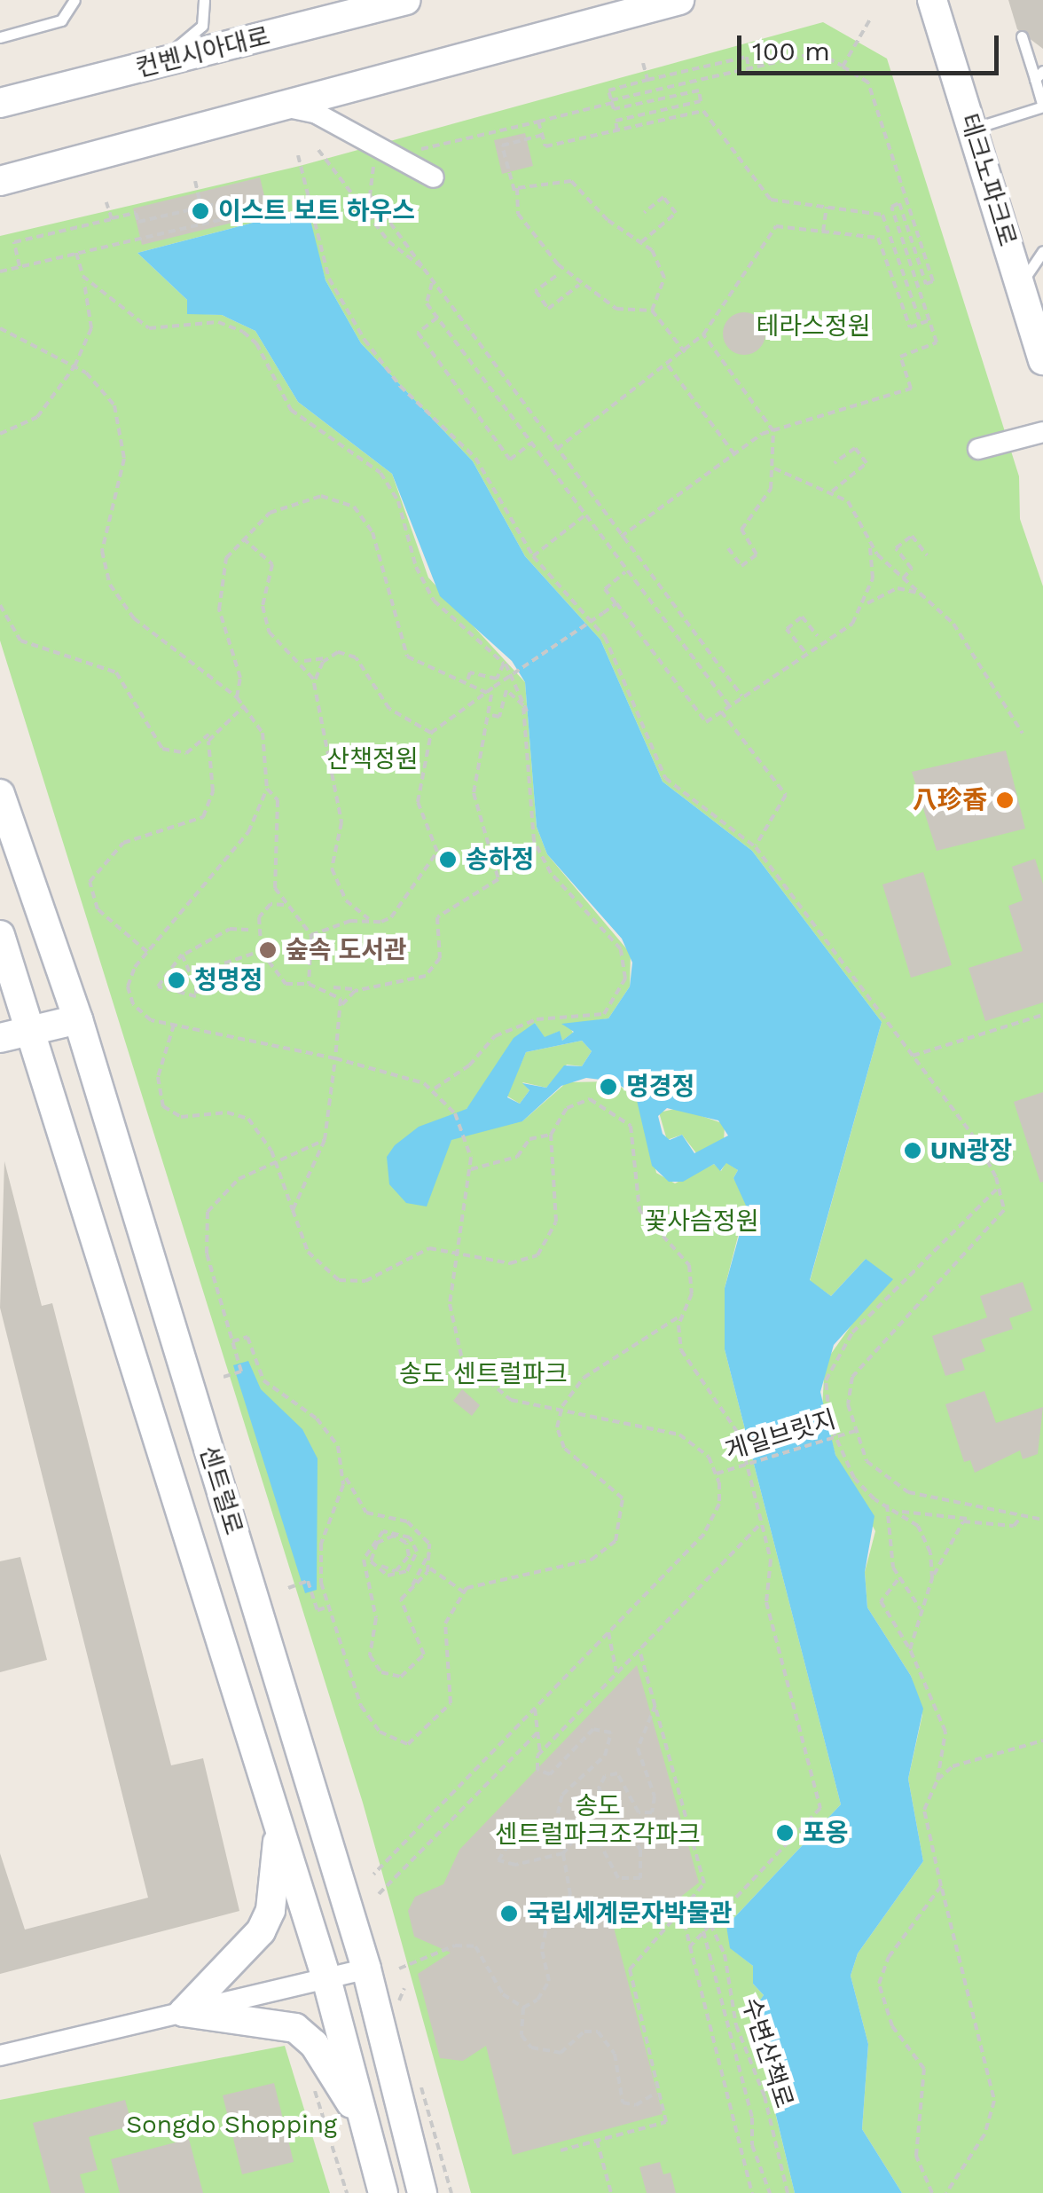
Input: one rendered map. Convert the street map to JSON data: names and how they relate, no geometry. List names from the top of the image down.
{
  "streets": {
    "main road": ["컨벤시아대로", "테크노파크로", "센트럴로"],
    "path": ["게일브릿지", "수변산책로"]
  },
  "parks": [
    "테라스정원",
    "산책정원",
    "꽃사슴정원",
    "송도 센트럴파크",
    "송도 센트럴파크조각파크",
    "Songdo Shopping"
  ],
  "places": [
    "이스트 보트 하우스",
    "八珍香",
    "송하정",
    "숲속 도서관",
    "청명정",
    "명경정",
    "UN광장",
    "포옹",
    "국립세계문자박물관"
  ],
  "scale_bar": "100 m"
}
